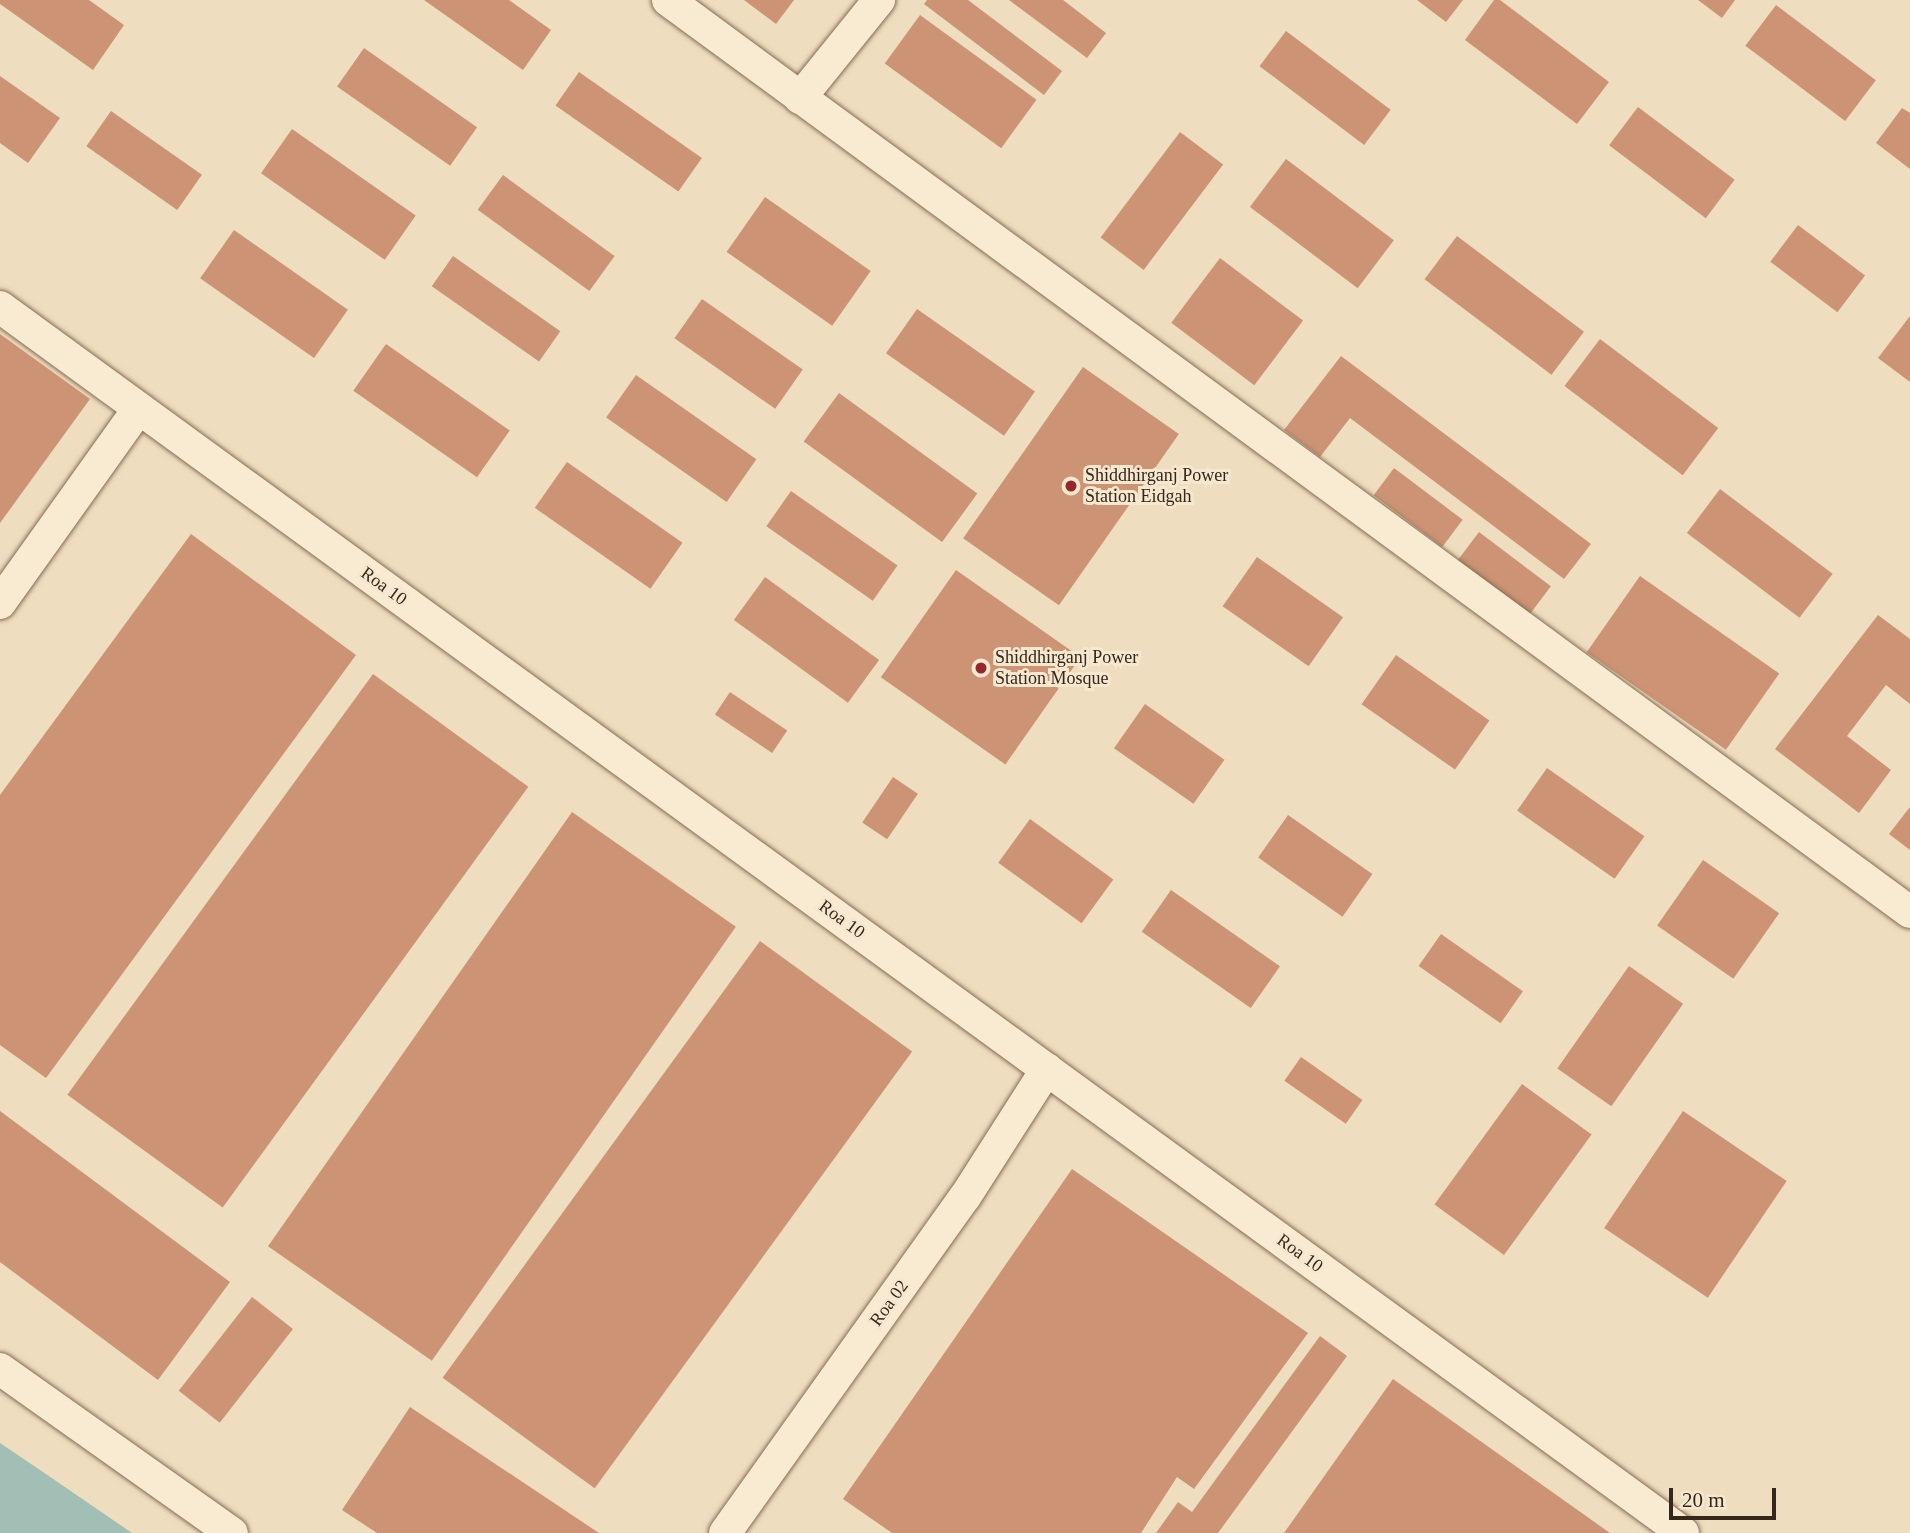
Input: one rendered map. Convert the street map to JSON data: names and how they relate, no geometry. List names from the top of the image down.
{
  "streets": {
    "street": ["Roa 10", "Roa 02"]
  },
  "crossings": [
    ["Roa 10", "Roa 02"]
  ],
  "places": ["Shiddhirganj Power Station Eidgah", "Shiddhirganj Power Station Mosque"],
  "scale_bar": "20 m"
}
